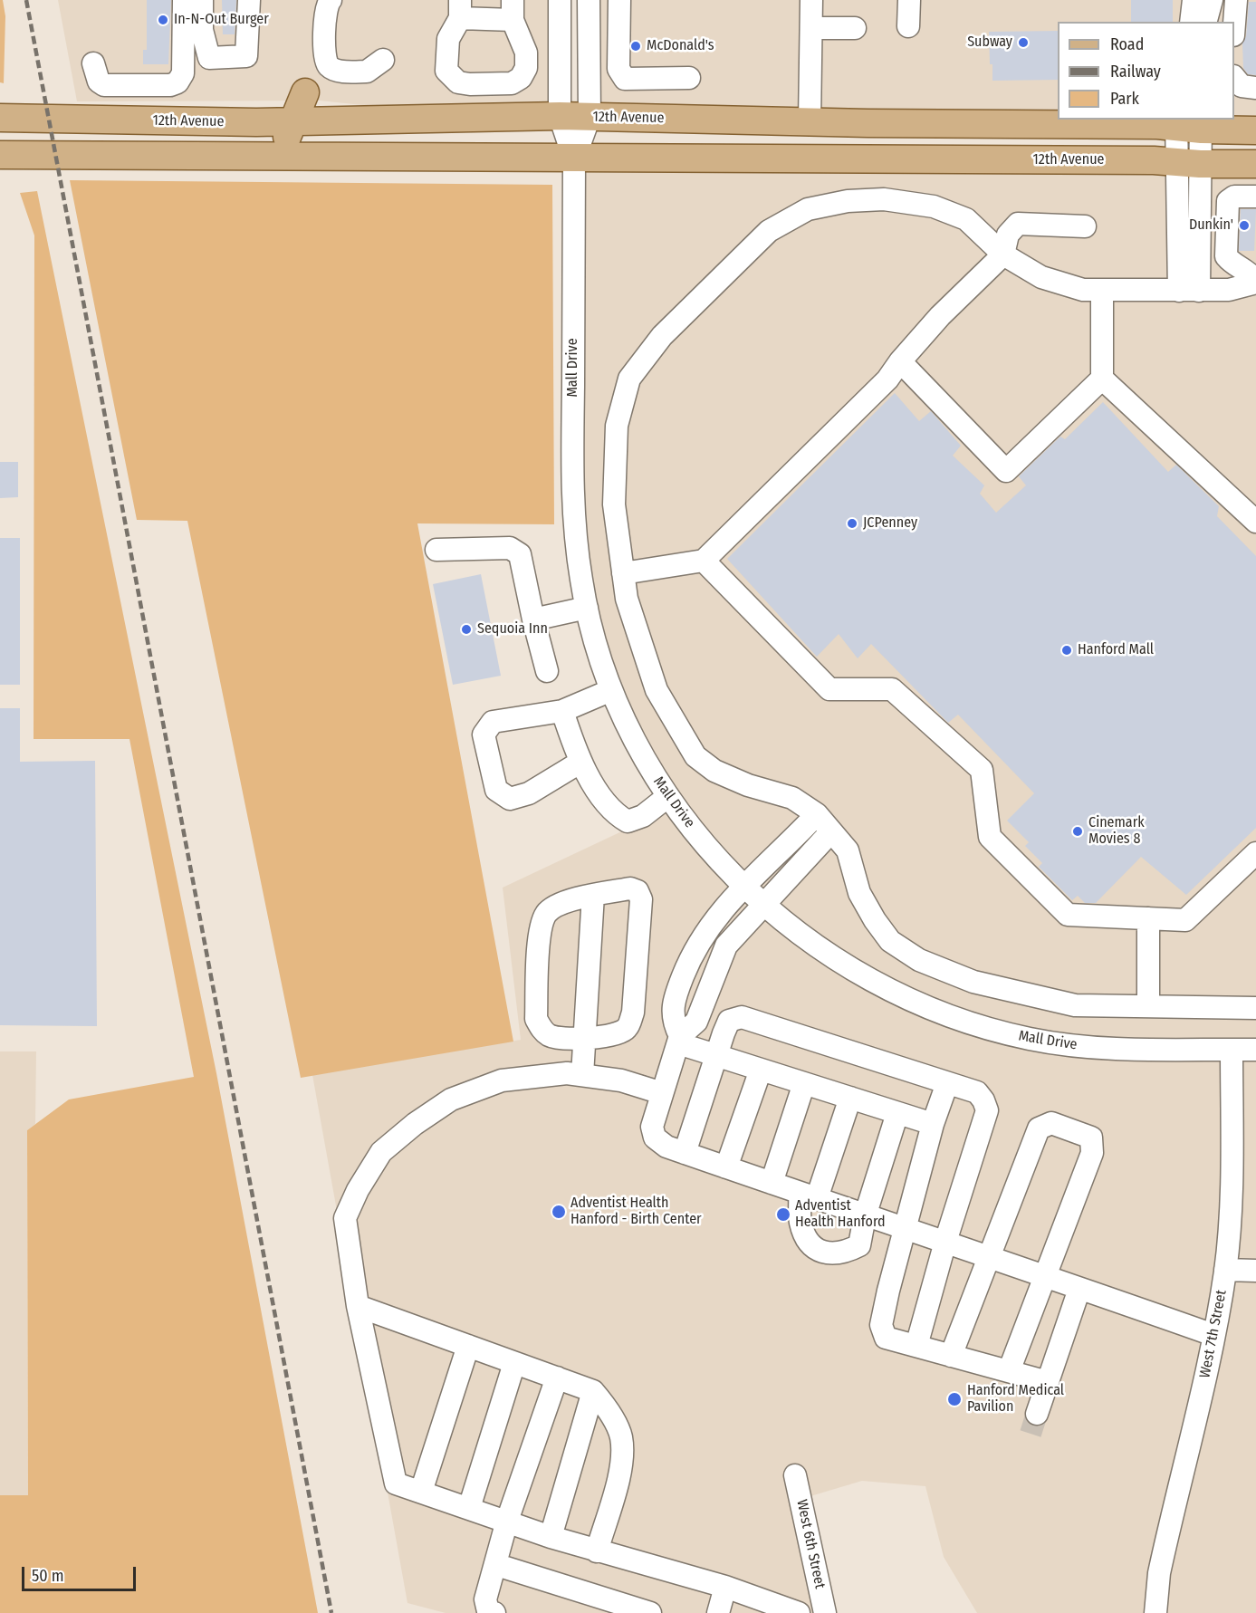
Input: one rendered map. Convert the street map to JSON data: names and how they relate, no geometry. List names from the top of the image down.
{
  "streets": {
    "main road": ["12th Avenue"],
    "street": ["Mall Drive", "West 7th Street", "West 6th Street"]
  },
  "crossings": [
    ["12th Avenue", "Mall Drive"],
    ["Mall Drive", "West 7th Street"]
  ],
  "places": [
    "In-N-Out Burger",
    "Subway",
    "McDonald's",
    "Dunkin'",
    "JCPenney",
    "Sequoia Inn",
    "Hanford Mall",
    "Cinemark Movies 8",
    "Adventist Health Hanford - Birth Center",
    "Adventist Health Hanford",
    "Hanford Medical Pavilion"
  ],
  "legend": ["Road", "Railway", "Park"],
  "scale_bar": "50 m"
}
